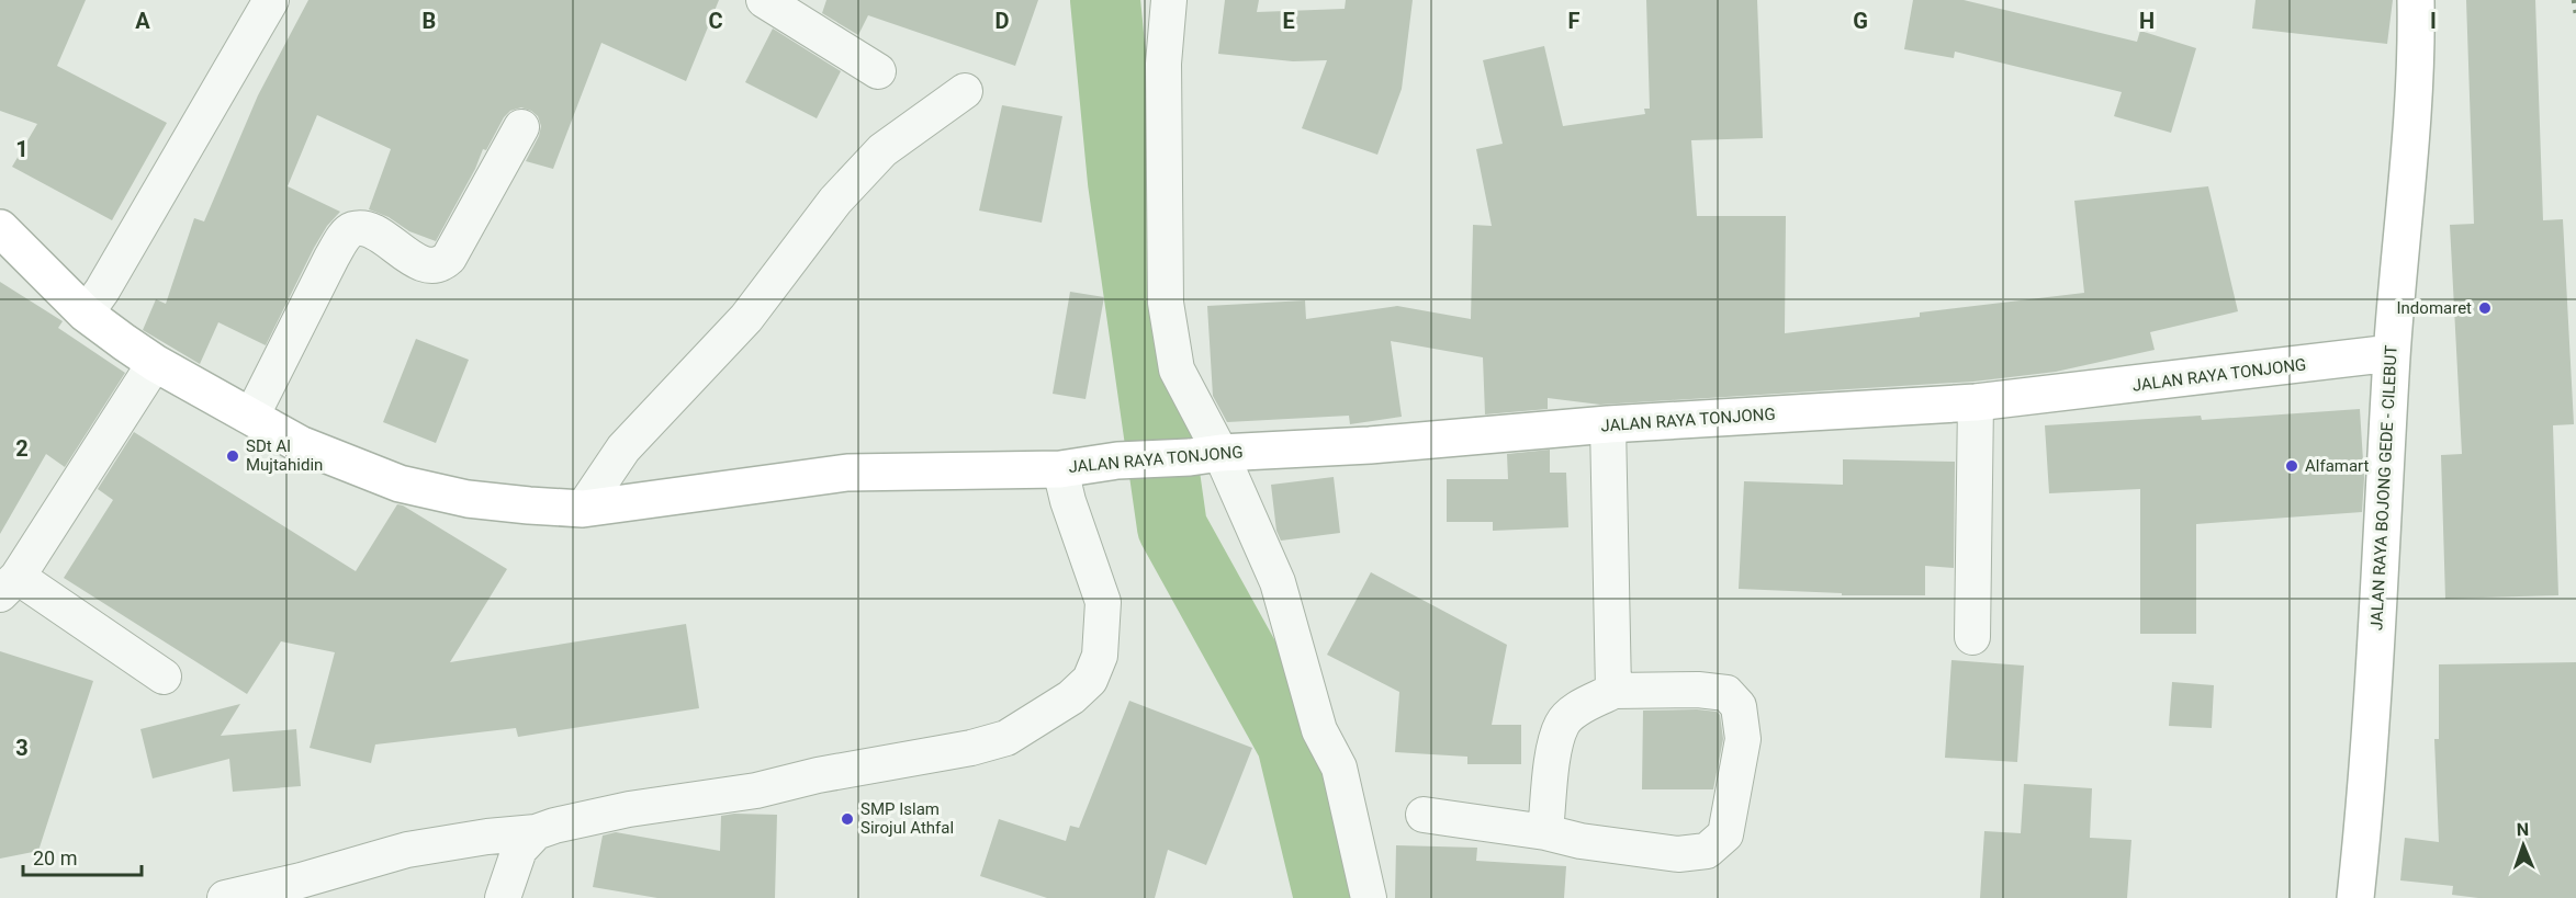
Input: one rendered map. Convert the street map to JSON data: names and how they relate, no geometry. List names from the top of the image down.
{
  "streets": {
    "main road": ["JALAN RAYA TONJONG", "JALAN RAYA BOJONG GEDE - CILEBUT"]
  },
  "crossings": [
    ["JALAN RAYA TONJONG", "JALAN RAYA BOJONG GEDE - CILEBUT"]
  ],
  "places": [
    "Indomaret",
    "SDt Al Mujtahidin",
    "Alfamart",
    "SMP Islam Sirojul Athfal"
  ],
  "scale_bar": "20 m",
  "north": "top",
  "grid": {
    "columns": [
      "A",
      "B",
      "C",
      "D",
      "E",
      "F",
      "G",
      "H",
      "I"
    ],
    "rows": ["1", "2", "3"]
  }
}
